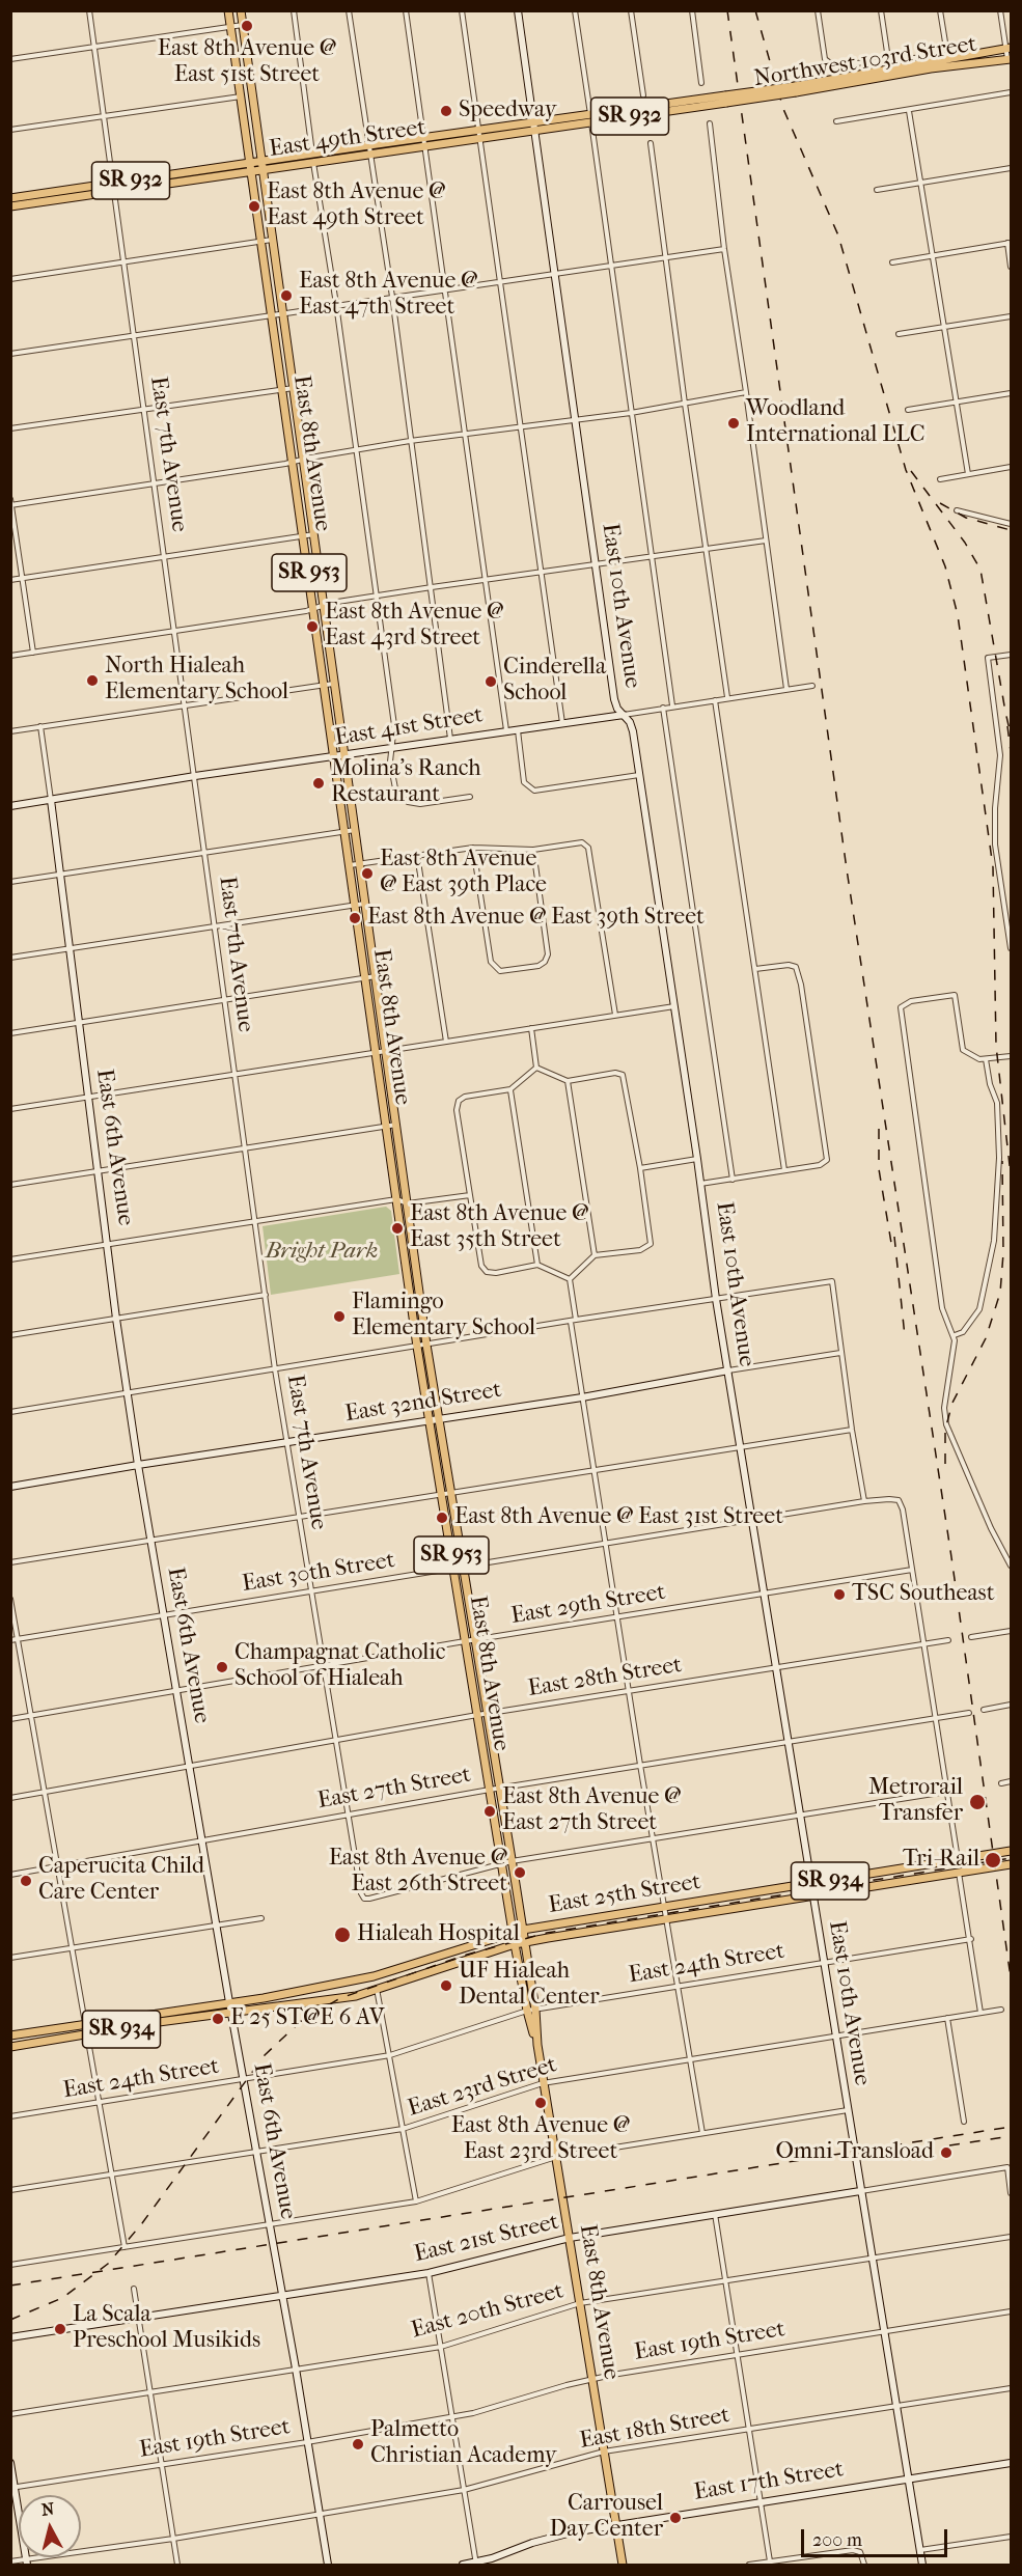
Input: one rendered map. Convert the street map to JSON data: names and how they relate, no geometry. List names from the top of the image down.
{
  "streets": {
    "main road": [
      "Northwest 103rd Street",
      "SR 932",
      "East 49th Street",
      "East 8th Avenue",
      "SR 953",
      "SR 934",
      "East 25th Street"
    ],
    "street": [
      "East 7th Avenue",
      "East 10th Avenue",
      "East 41st Street",
      "East 6th Avenue",
      "East 32nd Street",
      "East 30th Street",
      "East 29th Street",
      "East 28th Street",
      "East 27th Street",
      "East 24th Street",
      "East 23rd Street",
      "East 21st Street",
      "East 20th Street",
      "East 19th Street",
      "East 18th Street",
      "East 17th Street"
    ]
  },
  "crossings": [
    ["Northwest 103rd Street", "East 49th Street"],
    ["East 49th Street", "East 8th Avenue"],
    ["East 49th Street", "East 7th Avenue"],
    ["East 49th Street", "East 10th Avenue"],
    ["East 8th Avenue", "East 7th Avenue"],
    ["East 8th Avenue", "East 41st Street"],
    ["East 8th Avenue", "East 32nd Street"],
    ["East 8th Avenue", "East 30th Street"],
    ["East 8th Avenue", "East 29th Street"],
    ["East 8th Avenue", "East 28th Street"],
    ["East 8th Avenue", "East 27th Street"],
    ["East 8th Avenue", "SR 934"],
    ["East 8th Avenue", "East 25th Street"],
    ["East 8th Avenue", "East 24th Street"],
    ["East 8th Avenue", "East 23rd Street"],
    ["East 8th Avenue", "East 21st Street"],
    ["East 8th Avenue", "East 20th Street"],
    ["East 8th Avenue", "East 19th Street"],
    ["East 8th Avenue", "East 18th Street"],
    ["East 8th Avenue", "East 17th Street"],
    ["East 7th Avenue", "East 41st Street"],
    ["East 7th Avenue", "East 32nd Street"],
    ["East 7th Avenue", "East 30th Street"],
    ["East 7th Avenue", "East 29th Street"],
    ["East 7th Avenue", "East 28th Street"],
    ["East 7th Avenue", "East 27th Street"],
    ["East 10th Avenue", "East 41st Street"],
    ["East 10th Avenue", "East 32nd Street"],
    ["East 10th Avenue", "East 30th Street"],
    ["East 10th Avenue", "East 29th Street"],
    ["East 10th Avenue", "East 28th Street"],
    ["East 10th Avenue", "East 27th Street"],
    ["East 10th Avenue", "SR 934"],
    ["East 10th Avenue", "East 25th Street"],
    ["East 10th Avenue", "East 24th Street"],
    ["East 10th Avenue", "East 23rd Street"],
    ["East 10th Avenue", "East 21st Street"],
    ["East 10th Avenue", "East 20th Street"],
    ["East 10th Avenue", "East 19th Street"],
    ["East 10th Avenue", "East 18th Street"],
    ["East 10th Avenue", "East 17th Street"],
    ["East 41st Street", "East 6th Avenue"],
    ["East 6th Avenue", "East 32nd Street"],
    ["East 6th Avenue", "East 30th Street"],
    ["East 6th Avenue", "East 29th Street"],
    ["East 6th Avenue", "East 28th Street"],
    ["East 6th Avenue", "East 27th Street"],
    ["East 6th Avenue", "SR 934"],
    ["East 6th Avenue", "East 25th Street"],
    ["East 6th Avenue", "East 24th Street"],
    ["East 6th Avenue", "East 23rd Street"],
    ["East 6th Avenue", "East 21st Street"],
    ["East 6th Avenue", "East 20th Street"],
    ["East 6th Avenue", "East 19th Street"],
    ["East 6th Avenue", "East 18th Street"],
    ["East 30th Street", "East 29th Street"],
    ["SR 934", "East 25th Street"]
  ],
  "parks": ["Bright Park"],
  "places": [
    "East 8th Avenue @ East 51st Street",
    "Speedway",
    "East 8th Avenue @ East 49th Street",
    "East 8th Avenue @ East 47th Street",
    "Woodland International LLC",
    "East 8th Avenue @ East 43rd Street",
    "North Hialeah Elementary School",
    "Cinderella School",
    "Molina's Ranch Restaurant",
    "East 8th Avenue @ East 39th Place",
    "East 8th Avenue @ East 39th Street",
    "East 8th Avenue @ East 35th Street",
    "Flamingo Elementary School",
    "East 8th Avenue @ East 31st Street",
    "TSC Southeast",
    "Champagnat Catholic School of Hialeah",
    "Metrorail Transfer",
    "East 8th Avenue @ East 27th Street",
    "Tri-Rail",
    "East 8th Avenue @ East 26th Street",
    "Caperucita Child Care Center",
    "Hialeah Hospital",
    "UF Hialeah Dental Center",
    "E 25 ST@E 6 AV",
    "East 8th Avenue @ East 23rd Street",
    "Omni Transload",
    "La Scala Preschool Musikids",
    "Palmetto Christian Academy",
    "Carrousel Day Center"
  ],
  "scale_bar": "200 m",
  "north": "top"
}
